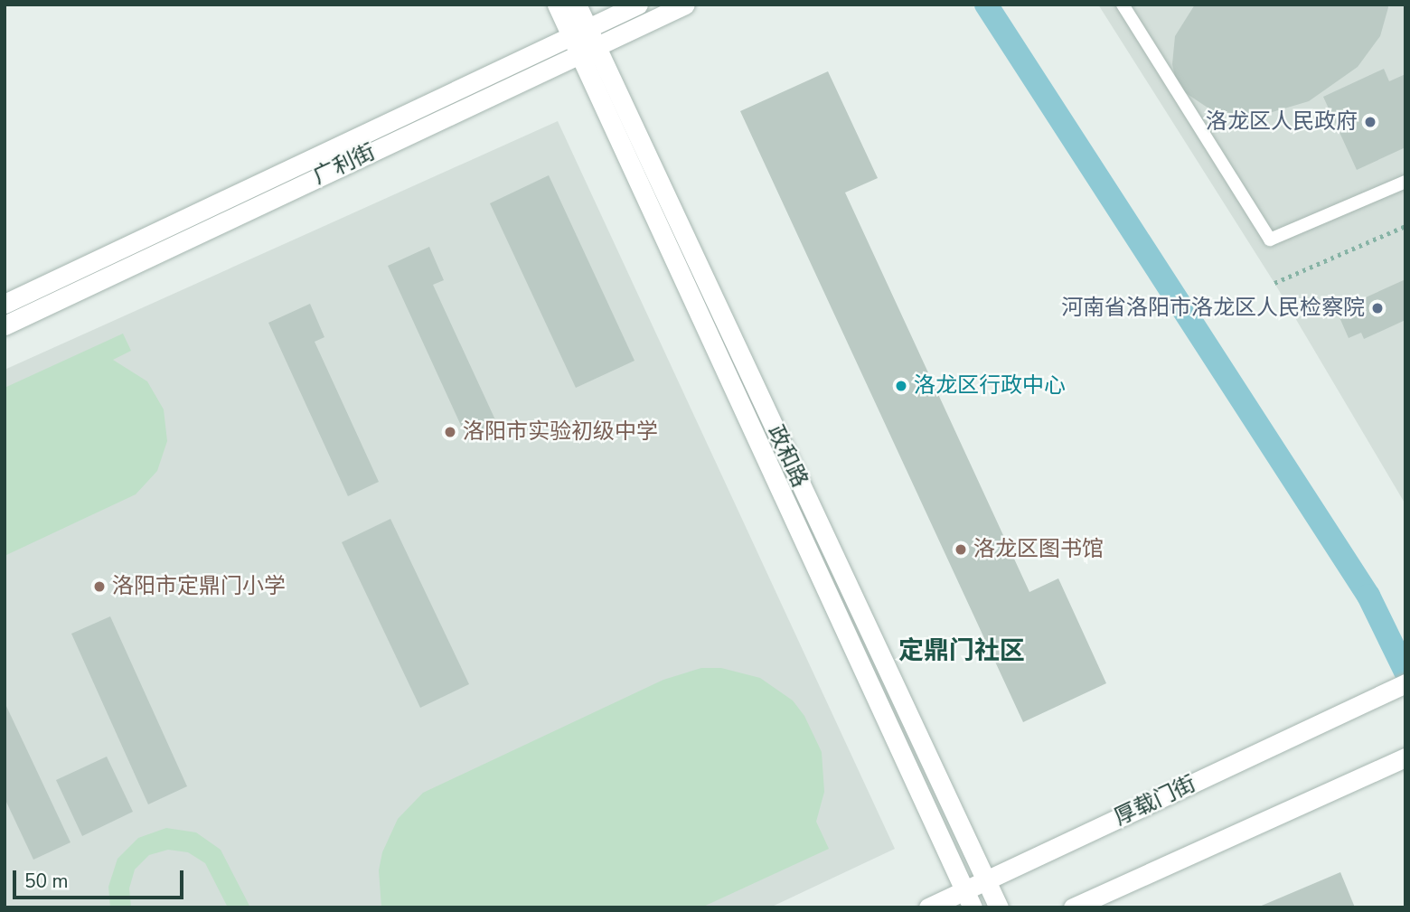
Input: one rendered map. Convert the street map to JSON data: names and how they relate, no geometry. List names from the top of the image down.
{
  "streets": {
    "street": ["广利街", "政和路", "厚载门街"]
  },
  "crossings": [
    ["广利街", "政和路"],
    ["政和路", "厚载门街"]
  ],
  "districts": ["定鼎门社区"],
  "places": [
    "洛龙区人民政府",
    "河南省洛阳市洛龙区人民检察院",
    "洛龙区行政中心",
    "洛阳市实验初级中学",
    "洛龙区图书馆",
    "洛阳市定鼎门小学"
  ],
  "scale_bar": "50 m"
}
